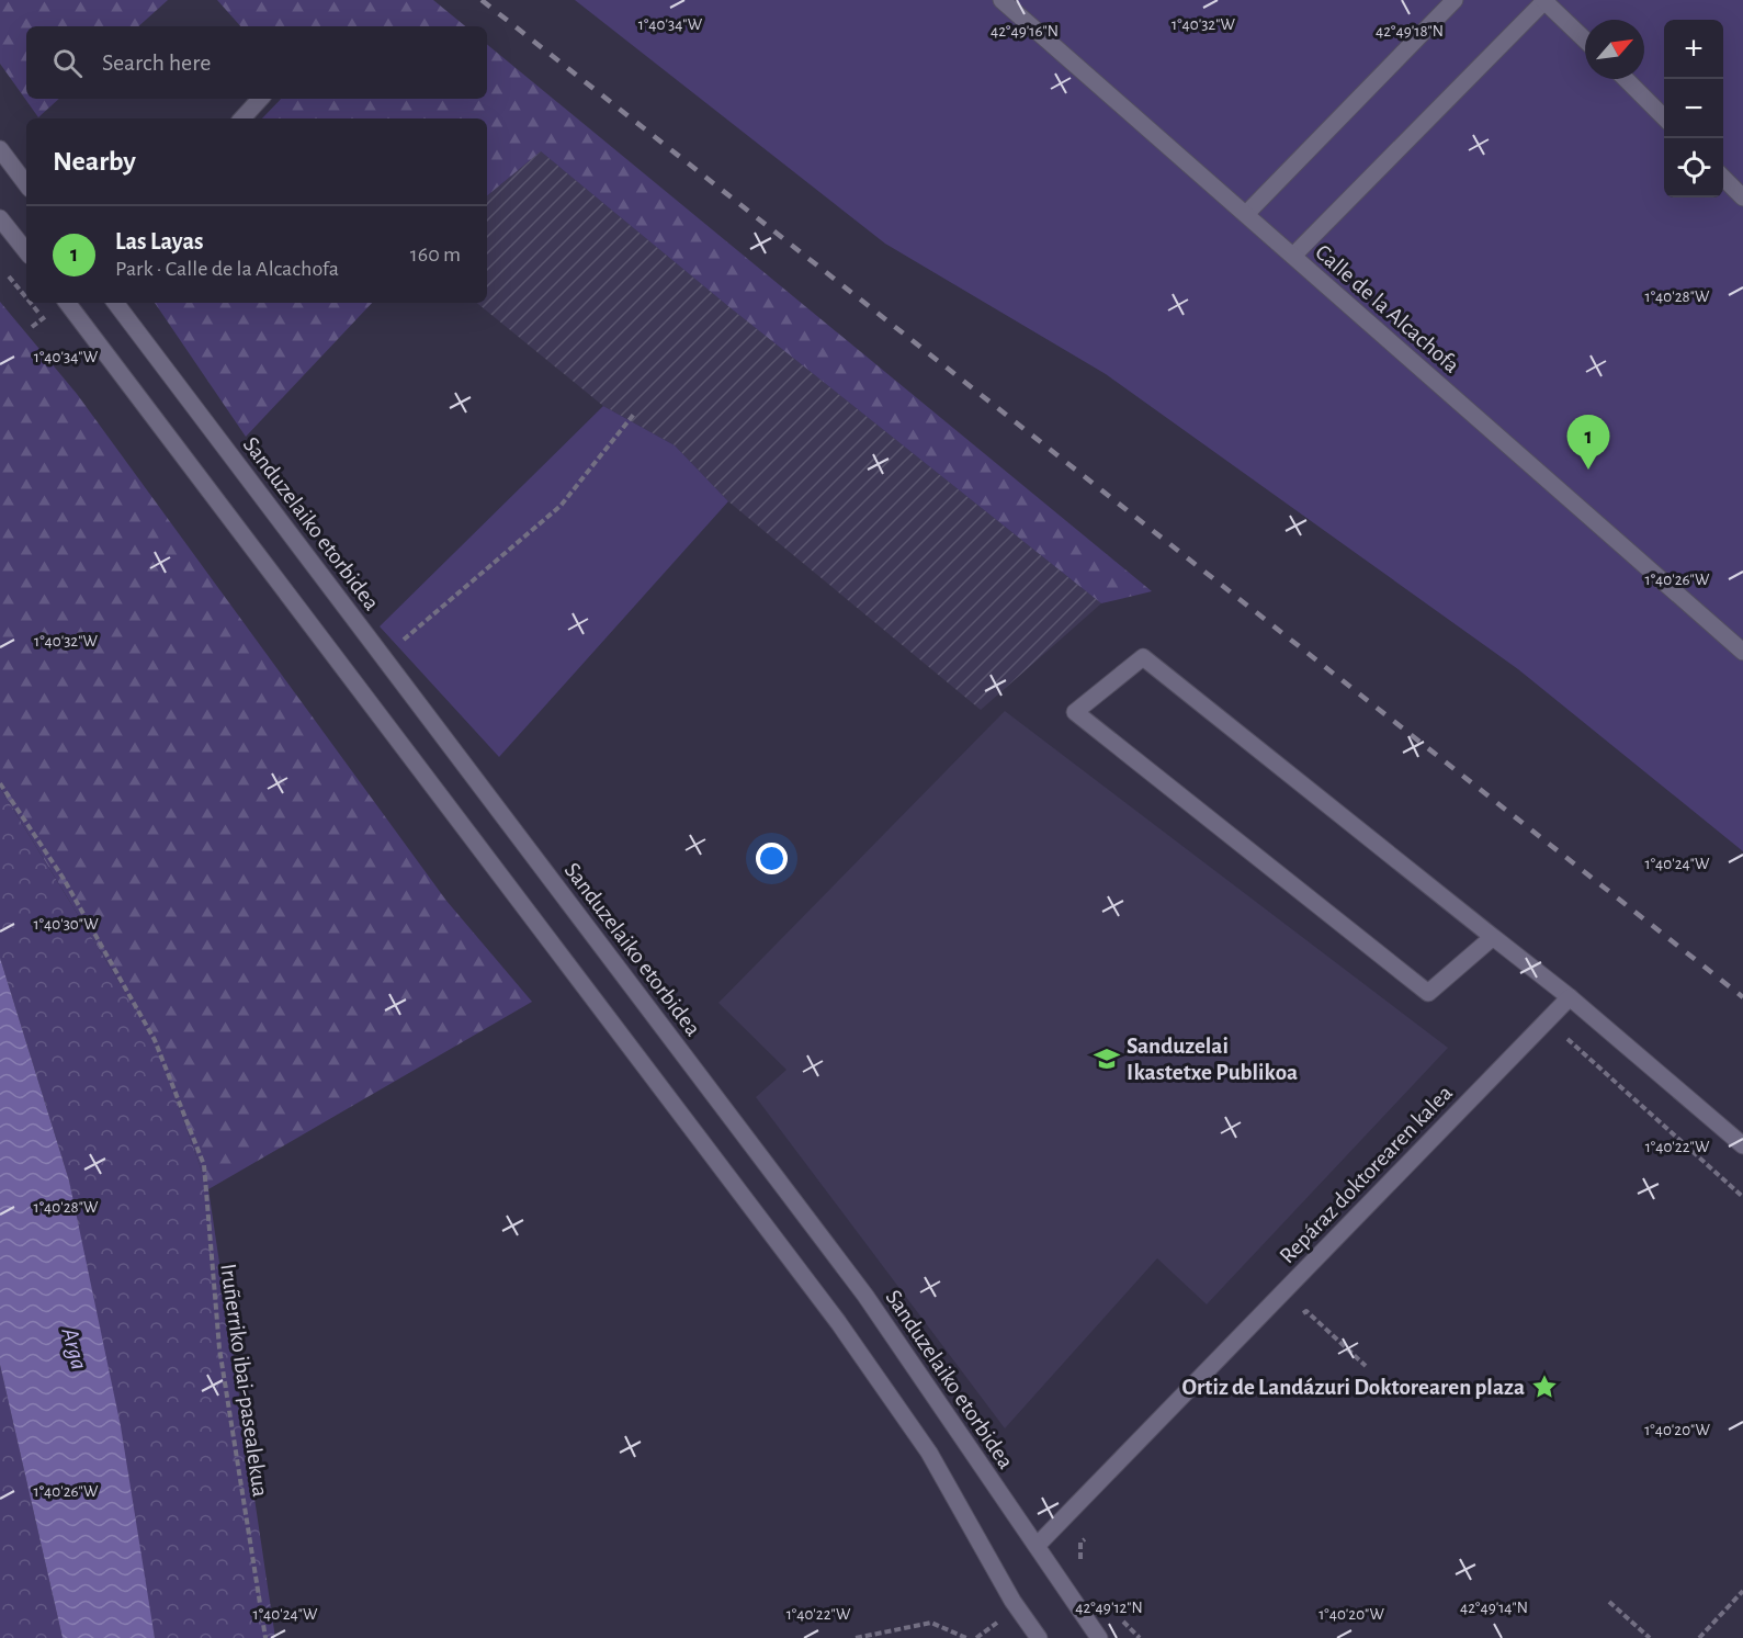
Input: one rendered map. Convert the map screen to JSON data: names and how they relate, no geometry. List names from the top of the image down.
{
  "streets": {
    "main road": ["Calle de la Alcachofa", "Sanduzelaiko etorbidea", "Repáraz doktorearen kalea"],
    "path": ["Iruñerriko ibai-pasealekua"]
  },
  "crossings": [
    ["Sanduzelaiko etorbidea", "Repáraz doktorearen kalea"]
  ],
  "water": ["Arga"],
  "places": {
    "school or university": ["Sanduzelai Ikastetxe Publikoa"],
    "place": ["Ortiz de Landázuri Doktorearen plaza"]
  },
  "north": "top right",
  "page": {
    "map_buttons": ["+", "−"],
    "search": "Search here",
    "heading": "Nearby",
    "list": [
      {
        "mark": "1",
        "name": "Las Layas",
        "note": "Park · Calle de la Alcachofa",
        "value": "160 m"
      }
    ],
    "pins": "1"
  },
  "coordinates": [
    "1°40'34\"W",
    "1°40'32\"W",
    "42°49'16\"N",
    "42°49'18\"N",
    "1°40'28\"W",
    "1°40'26\"W",
    "1°40'24\"W",
    "1°40'30\"W",
    "1°40'22\"W",
    "1°40'20\"W",
    "42°49'12\"N",
    "42°49'14\"N"
  ]
}
